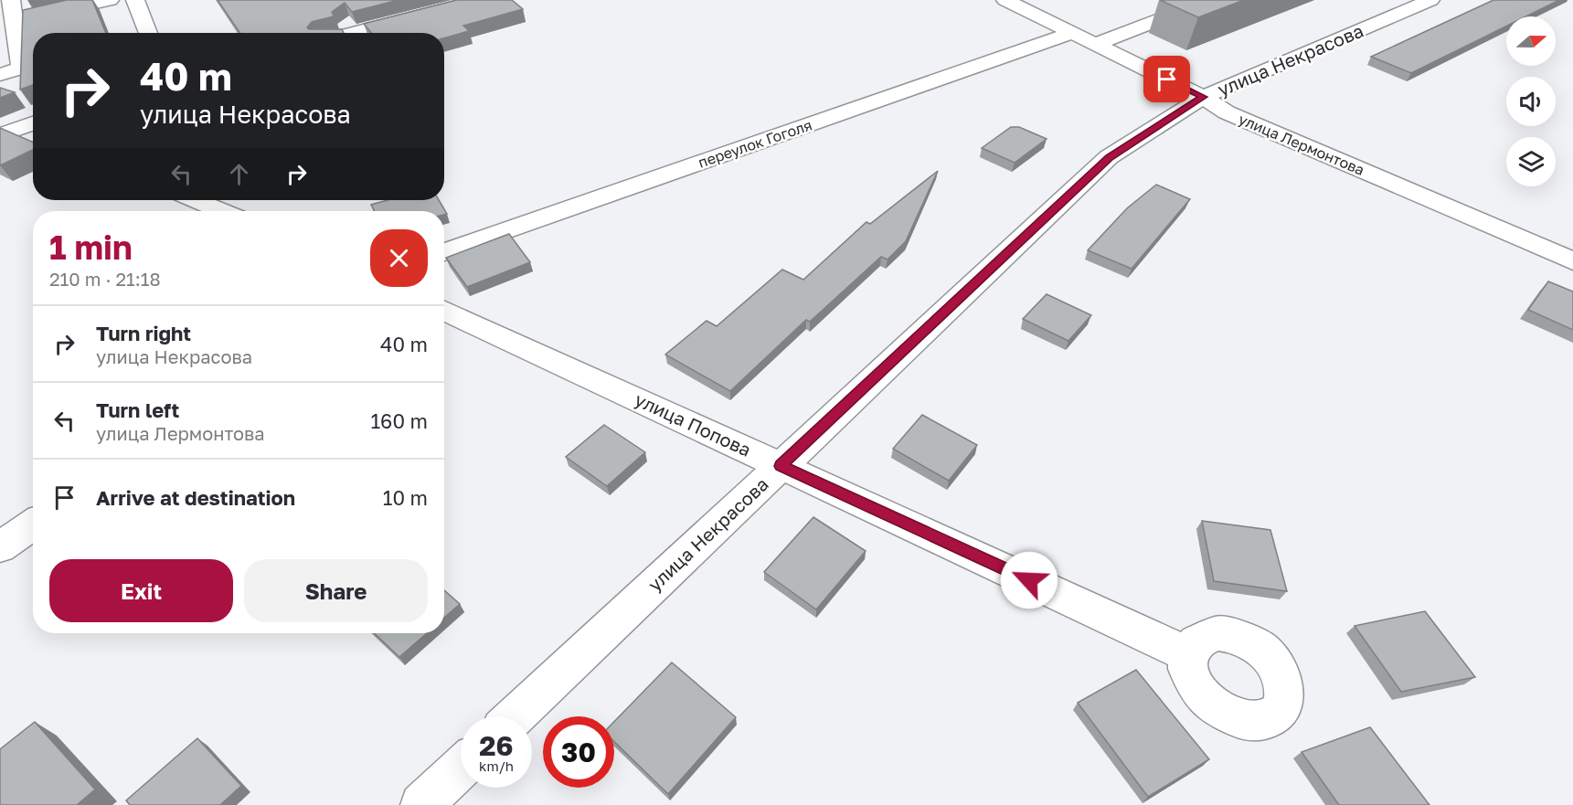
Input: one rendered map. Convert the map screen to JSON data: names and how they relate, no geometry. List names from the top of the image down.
{
  "streets": {
    "street": [
      "улица Некрасова",
      "переулок Гоголя",
      "улица Лермонтова",
      "улица Попова"
    ]
  },
  "crossings": [
    ["улица Некрасова", "улица Лермонтова"],
    ["улица Некрасова", "улица Попова"],
    ["переулок Гоголя", "улица Лермонтова"]
  ],
  "north": "right",
  "page": {
    "turn": ["40 m", "улица Некрасова"],
    "heading": ["1 min", "210 m · 21:18"],
    "list": [
      {
        "name": "Turn right",
        "note": "улица Некрасова",
        "value": "40 m"
      },
      {
        "name": "Turn left",
        "note": "улица Лермонтова",
        "value": "160 m"
      },
      {
        "name": "Arrive at destination",
        "value": "10 m"
      }
    ],
    "buttons": ["Exit", "Share"],
    "speed": "26 km/h",
    "limit": "30"
  }
}
